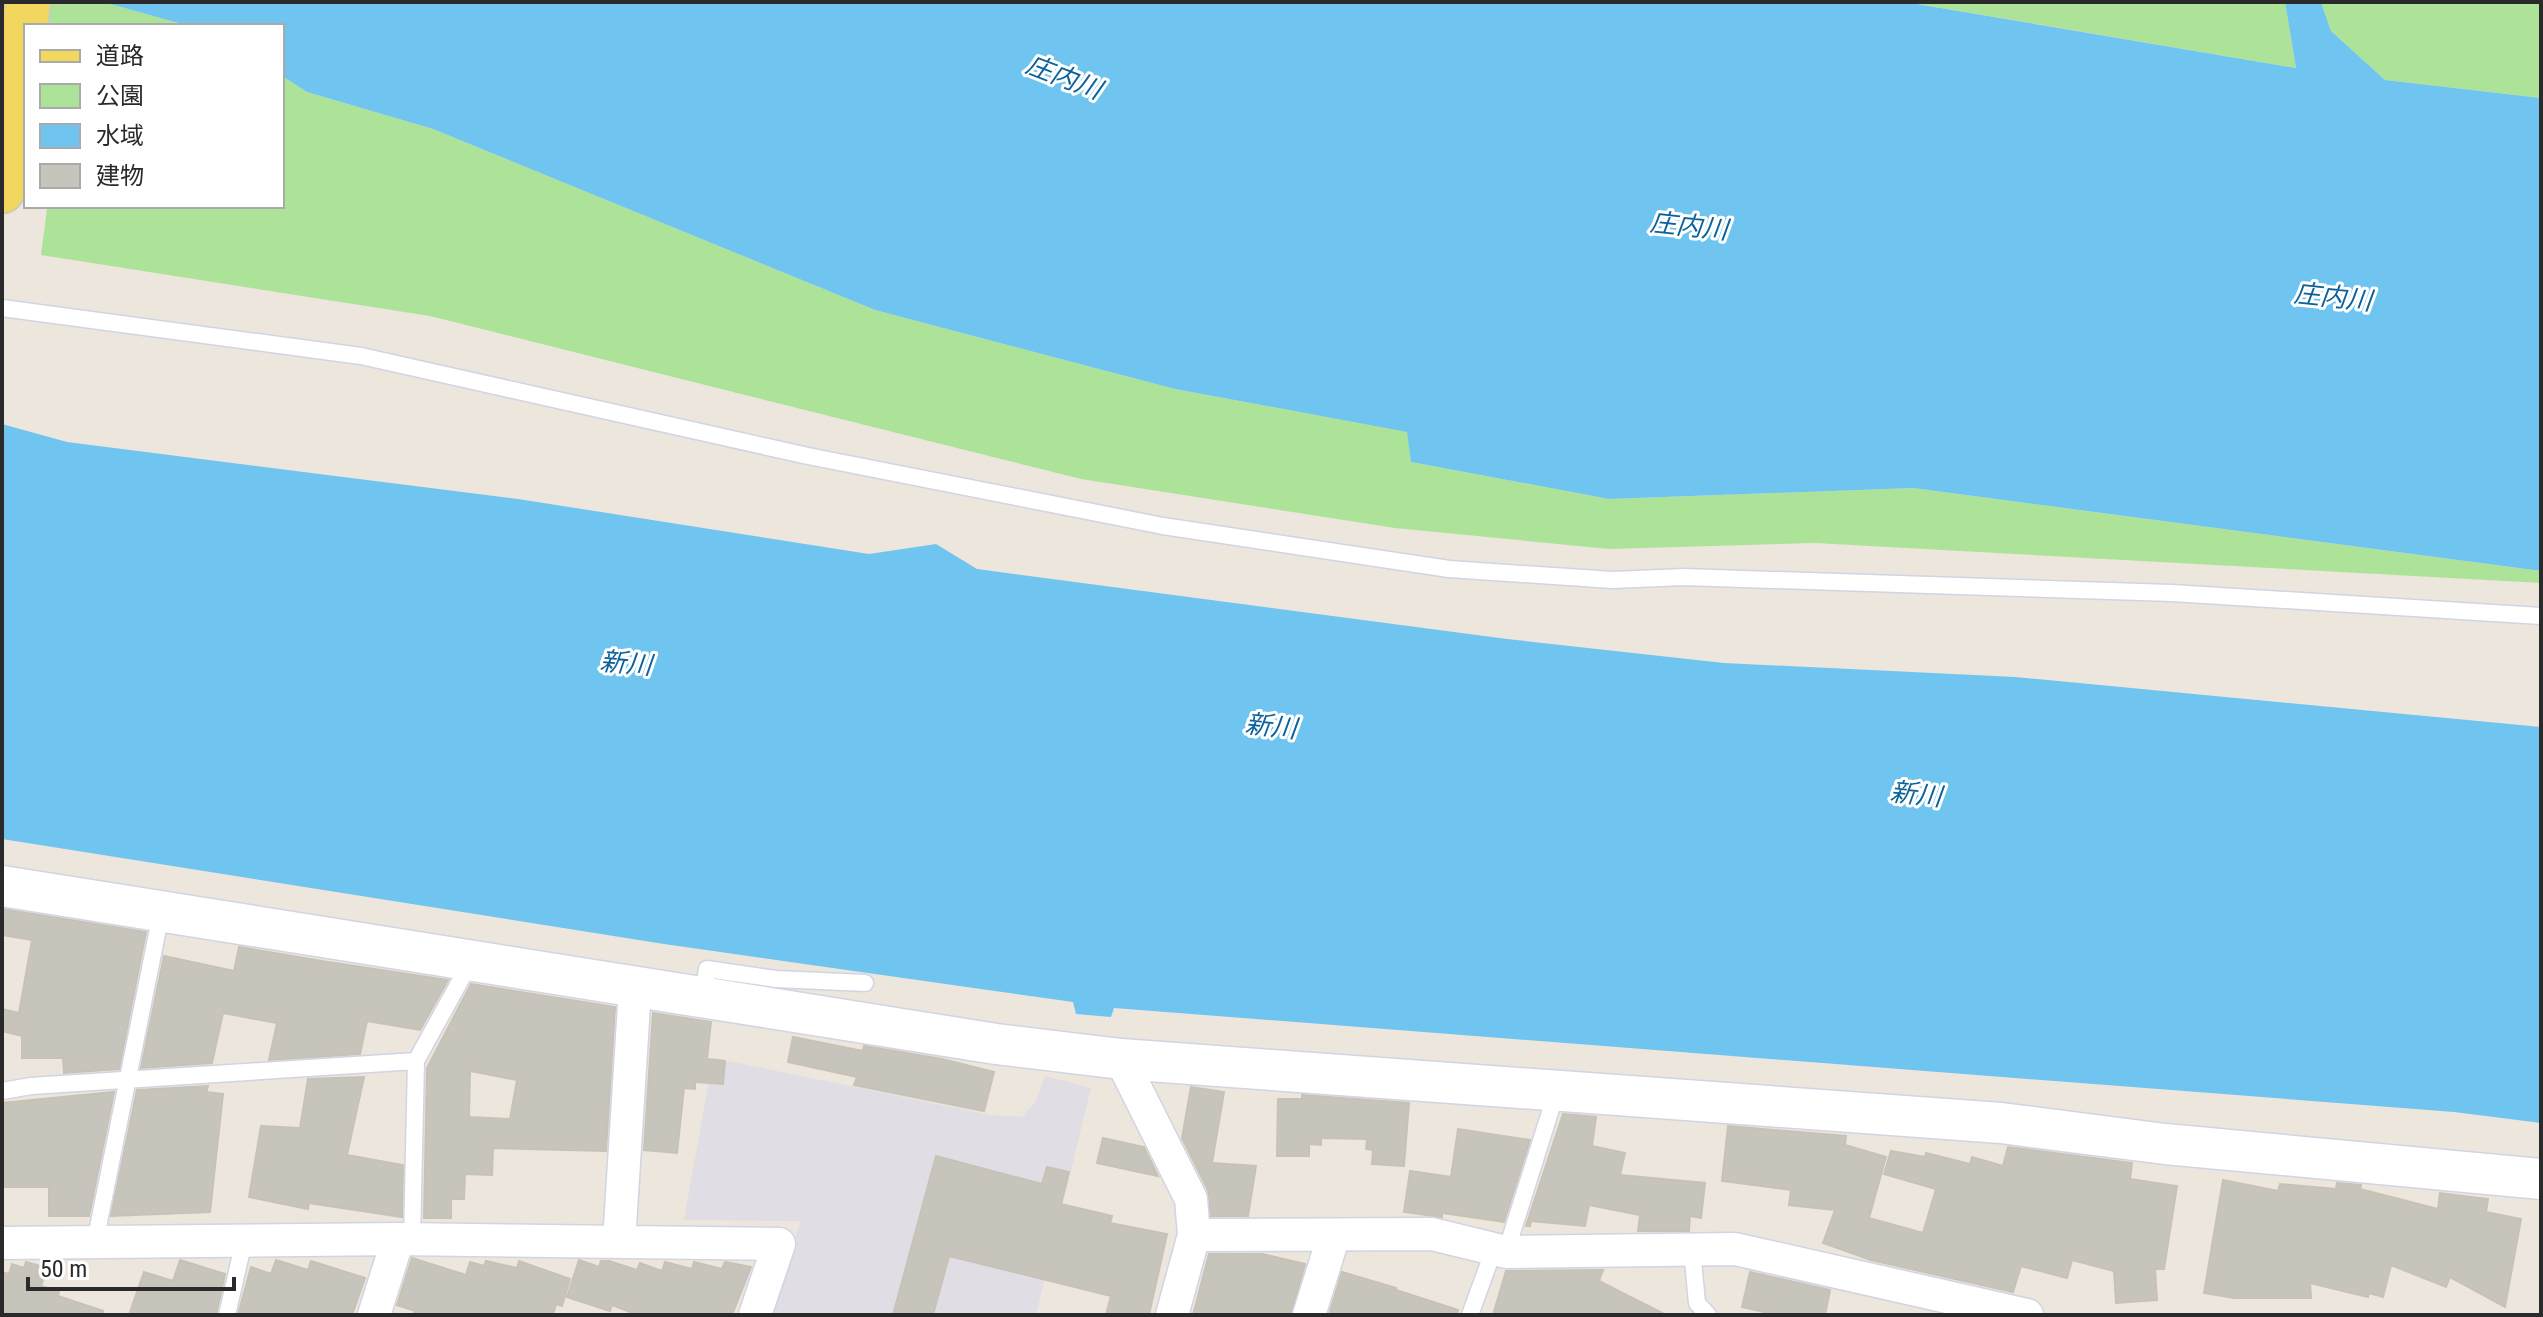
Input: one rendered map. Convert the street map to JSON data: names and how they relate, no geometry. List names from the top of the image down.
{
  "water": ["庄内川", "新川"],
  "legend": [
    "道路",
    "公園",
    "水域",
    "建物"
  ],
  "scale_bar": "50 m"
}
